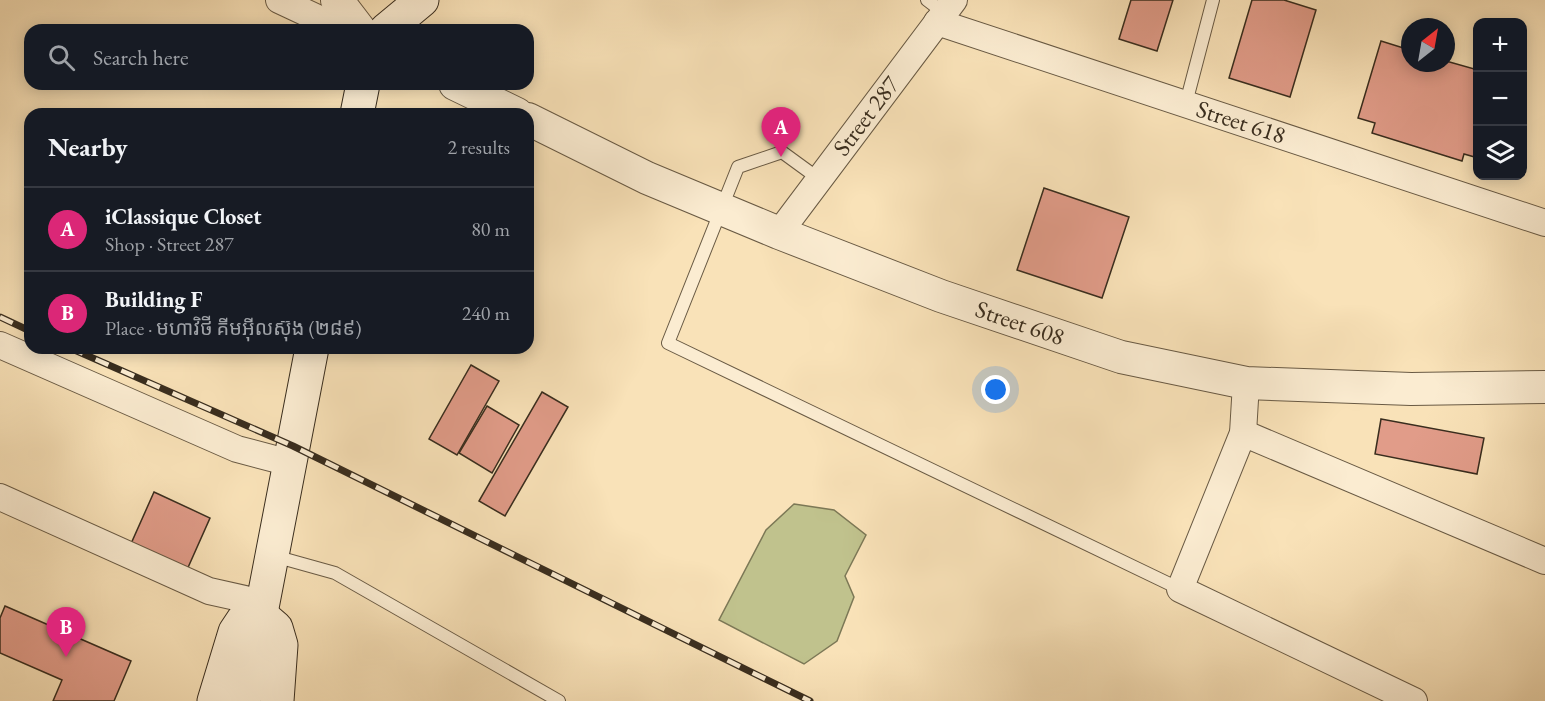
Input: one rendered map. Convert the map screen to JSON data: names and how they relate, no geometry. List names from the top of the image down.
{
  "streets": {
    "street": ["Street 287", "Street 618", "Street 608"]
  },
  "crossings": [
    ["Street 287", "Street 618"],
    ["Street 287", "Street 608"]
  ],
  "north": "top right",
  "page": {
    "map_buttons": ["+", "−"],
    "search": "Search here",
    "pins": ["A", "B"],
    "heading": ["Nearby", "2 results"],
    "list": [
      {
        "mark": "A",
        "name": "iClassique Closet",
        "note": "Shop · Street 287",
        "value": "80 m"
      },
      {
        "mark": "B",
        "name": "Building F",
        "note": "Place · មហាវិថី គីមអ៊ីលស៊ុង (២៨៩)",
        "value": "240 m"
      }
    ]
  }
}
